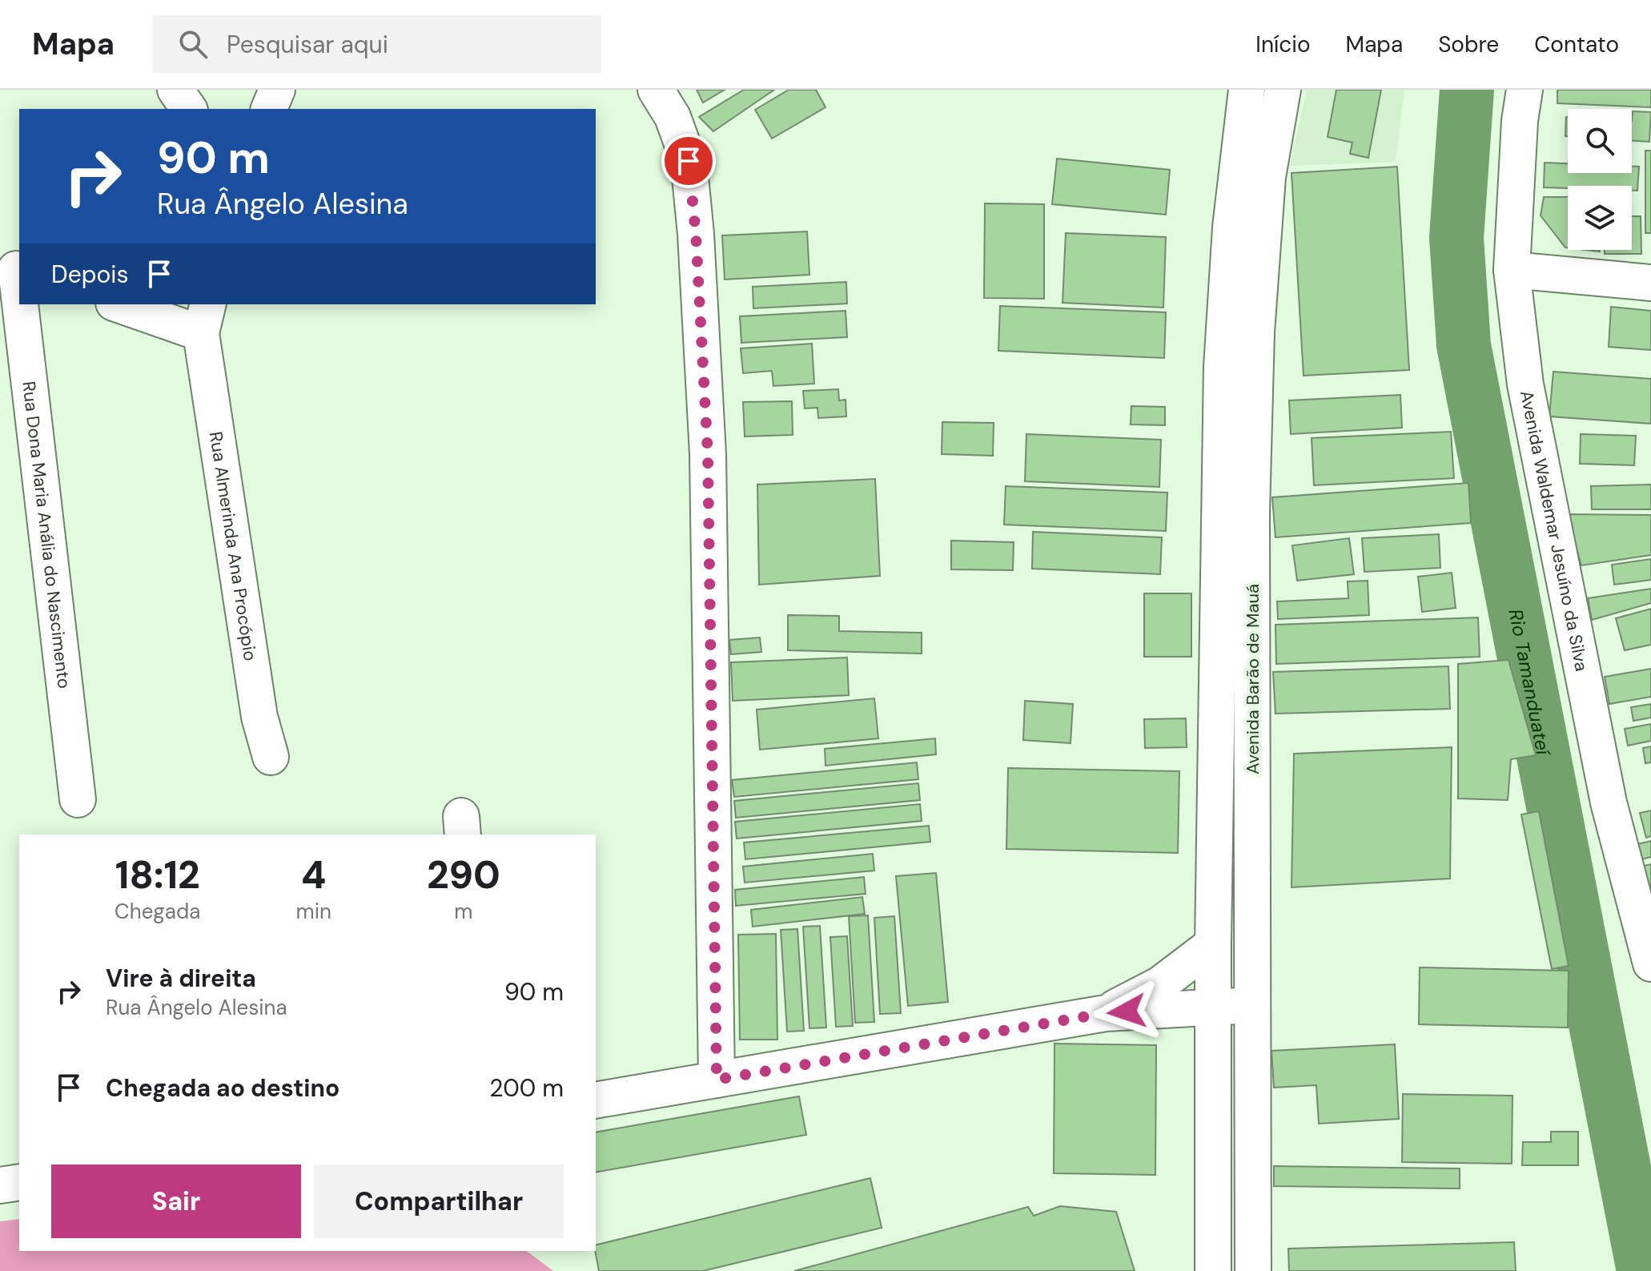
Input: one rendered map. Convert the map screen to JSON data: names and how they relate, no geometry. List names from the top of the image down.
{
  "streets": {
    "street": [
      "Avenida Waldemar Jesuíno da Silva",
      "Rua Dona Maria Anália do Nascimento",
      "Rua Almerinda Ana Procópio",
      "Avenida Barão de Mauá"
    ]
  },
  "water": ["Rio Tamanduateí"],
  "page": {
    "header": "Mapa",
    "search": "Pesquisar aqui",
    "nav": [
      "Início",
      "Mapa",
      "Sobre",
      "Contato"
    ],
    "turn": ["90 m", "Rua Ângelo Alesina"],
    "then": "Depois",
    "eta": [
      "18:12",
      "Chegada",
      "4",
      "min",
      "290",
      "m"
    ],
    "list": [
      {
        "name": "Vire à direita",
        "note": "Rua Ângelo Alesina",
        "value": "90 m"
      },
      {
        "name": "Chegada ao destino",
        "value": "200 m"
      }
    ],
    "buttons": ["Sair", "Compartilhar"]
  }
}
